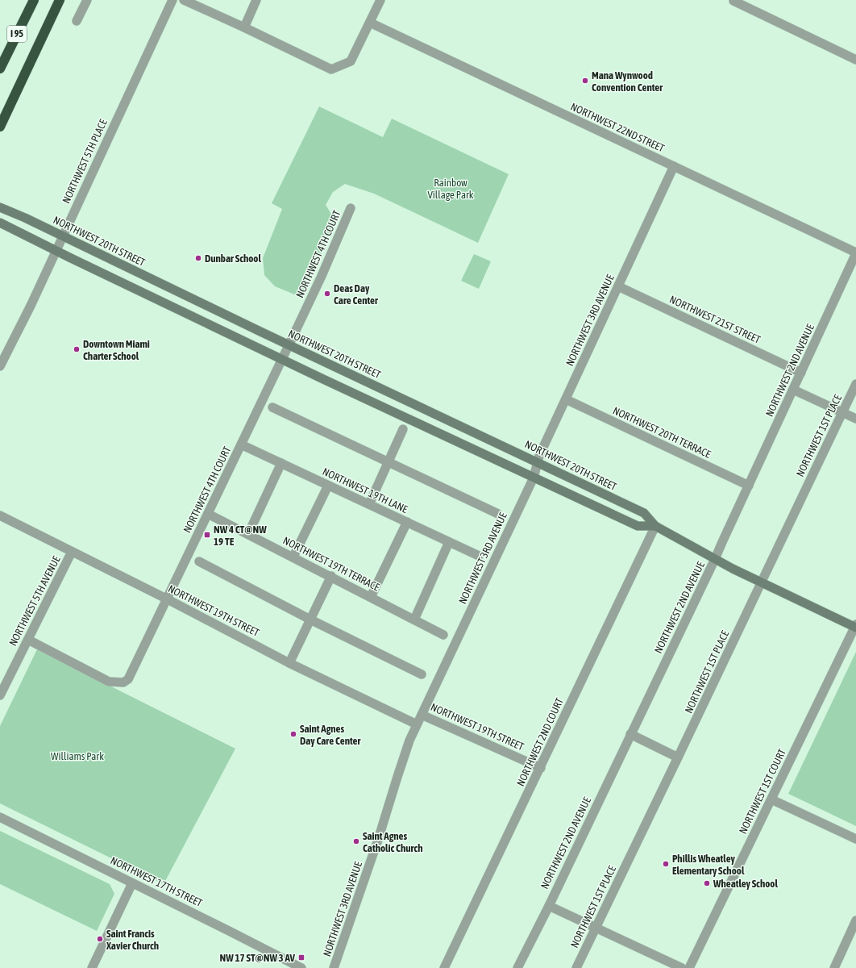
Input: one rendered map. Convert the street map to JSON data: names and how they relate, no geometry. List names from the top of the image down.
{
  "streets": {
    "highway": ["I 95"],
    "main road": ["NORTHWEST 20TH STREET"],
    "street": [
      "NORTHWEST 22ND STREET",
      "NORTHWEST 5TH PLACE",
      "NORTHWEST 4TH COURT",
      "NORTHWEST 21ST STREET",
      "NORTHWEST 3RD AVENUE",
      "NORTHWEST 2ND AVENUE",
      "NORTHWEST 20TH TERRACE",
      "NORTHWEST 1ST PLACE",
      "NORTHWEST 19TH LANE",
      "NORTHWEST 19TH TERRACE",
      "NORTHWEST 5TH AVENUE",
      "NORTHWEST 19TH STREET",
      "NORTHWEST 2ND COURT",
      "NORTHWEST 1ST COURT",
      "NORTHWEST 17TH STREET"
    ]
  },
  "crossings": [
    ["NORTHWEST 22ND STREET", "NORTHWEST 3RD AVENUE"],
    ["NORTHWEST 22ND STREET", "NORTHWEST 2ND AVENUE"],
    ["NORTHWEST 5TH PLACE", "NORTHWEST 20TH STREET"],
    ["NORTHWEST 20TH STREET", "NORTHWEST 4TH COURT"],
    ["NORTHWEST 20TH STREET", "NORTHWEST 3RD AVENUE"],
    ["NORTHWEST 20TH STREET", "NORTHWEST 2ND AVENUE"],
    ["NORTHWEST 20TH STREET", "NORTHWEST 1ST PLACE"],
    ["NORTHWEST 20TH STREET", "NORTHWEST 2ND COURT"],
    ["NORTHWEST 20TH STREET", "NORTHWEST 1ST COURT"],
    ["NORTHWEST 4TH COURT", "NORTHWEST 19TH LANE"],
    ["NORTHWEST 4TH COURT", "NORTHWEST 19TH TERRACE"],
    ["NORTHWEST 4TH COURT", "NORTHWEST 5TH AVENUE"],
    ["NORTHWEST 4TH COURT", "NORTHWEST 19TH STREET"],
    ["NORTHWEST 21ST STREET", "NORTHWEST 3RD AVENUE"],
    ["NORTHWEST 21ST STREET", "NORTHWEST 2ND AVENUE"],
    ["NORTHWEST 3RD AVENUE", "NORTHWEST 20TH TERRACE"],
    ["NORTHWEST 3RD AVENUE", "NORTHWEST 19TH STREET"],
    ["NORTHWEST 2ND AVENUE", "NORTHWEST 20TH TERRACE"],
    ["NORTHWEST 5TH AVENUE", "NORTHWEST 19TH STREET"],
    ["NORTHWEST 19TH STREET", "NORTHWEST 2ND COURT"]
  ],
  "parks": ["Rainbow Village Park", "Williams Park"],
  "places": {
    "other": [
      "Mana Wynwood Convention Center",
      "Dunbar School",
      "Deas Day Care Center",
      "Downtown Miami Charter School",
      "Saint Agnes Day Care Center",
      "Saint Agnes Catholic Church",
      "Phillis Wheatley Elementary School",
      "Wheatley School",
      "Saint Francis Xavier Church"
    ],
    "transit": ["NW 4 CT@NW 19 TE", "NW 17 ST@NW 3 AV"]
  }
}
